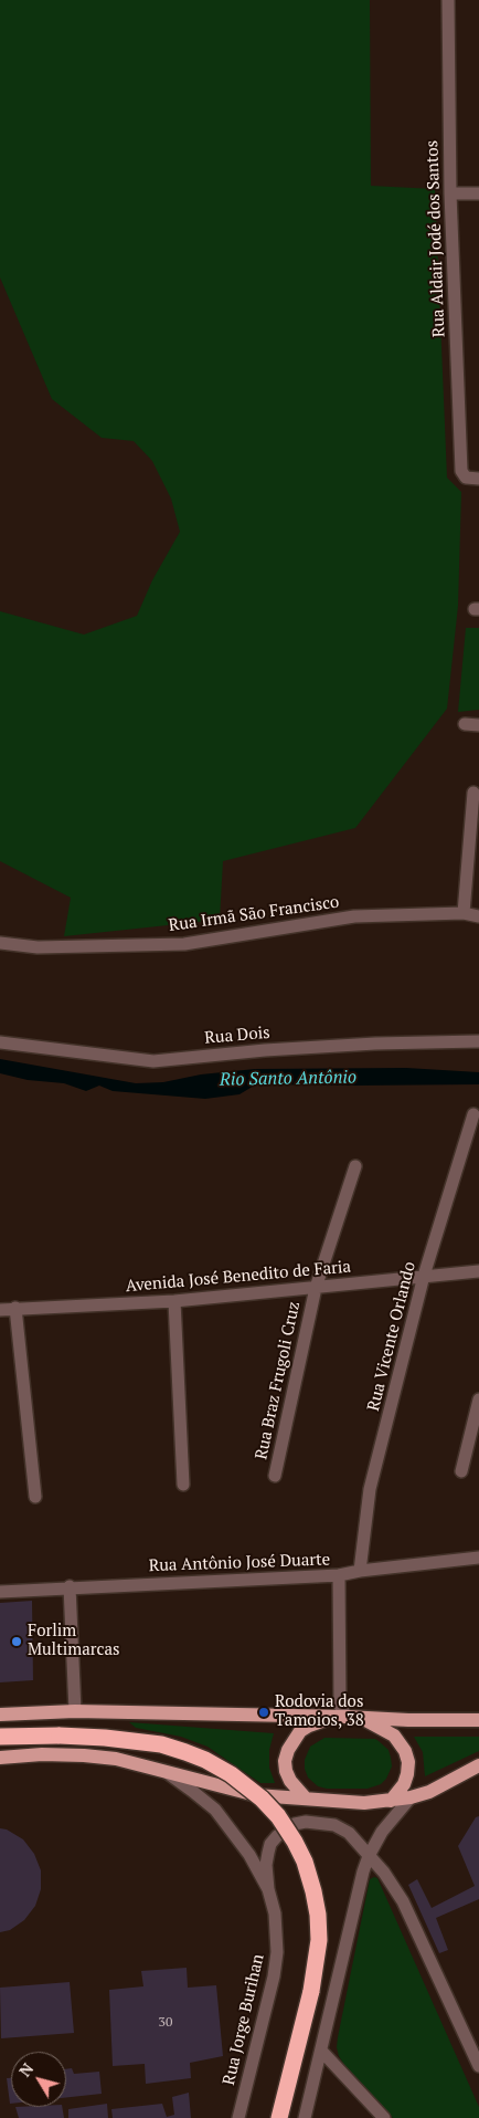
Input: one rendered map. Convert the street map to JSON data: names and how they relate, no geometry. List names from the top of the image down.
{
  "streets": {
    "street": [
      "Rua Aldair Jodé dos Santos",
      "Rua Irmã São Francisco",
      "Rua Dois",
      "Avenida José Benedito de Faria",
      "Rua Vicente Orlando",
      "Rua Braz Frugoli Cruz",
      "Rua Antônio José Duarte",
      "Rua Jorge Burihan"
    ]
  },
  "crossings": [
    ["Avenida José Benedito de Faria", "Rua Vicente Orlando"],
    ["Avenida José Benedito de Faria", "Rua Braz Frugoli Cruz"],
    ["Rua Vicente Orlando", "Rua Antônio José Duarte"]
  ],
  "water": ["Rio Santo Antônio"],
  "places": ["Forlim Multimarcas", "Rodovia dos Tamoios, 38"],
  "house_numbers": ["30"],
  "north": "top left"
}
